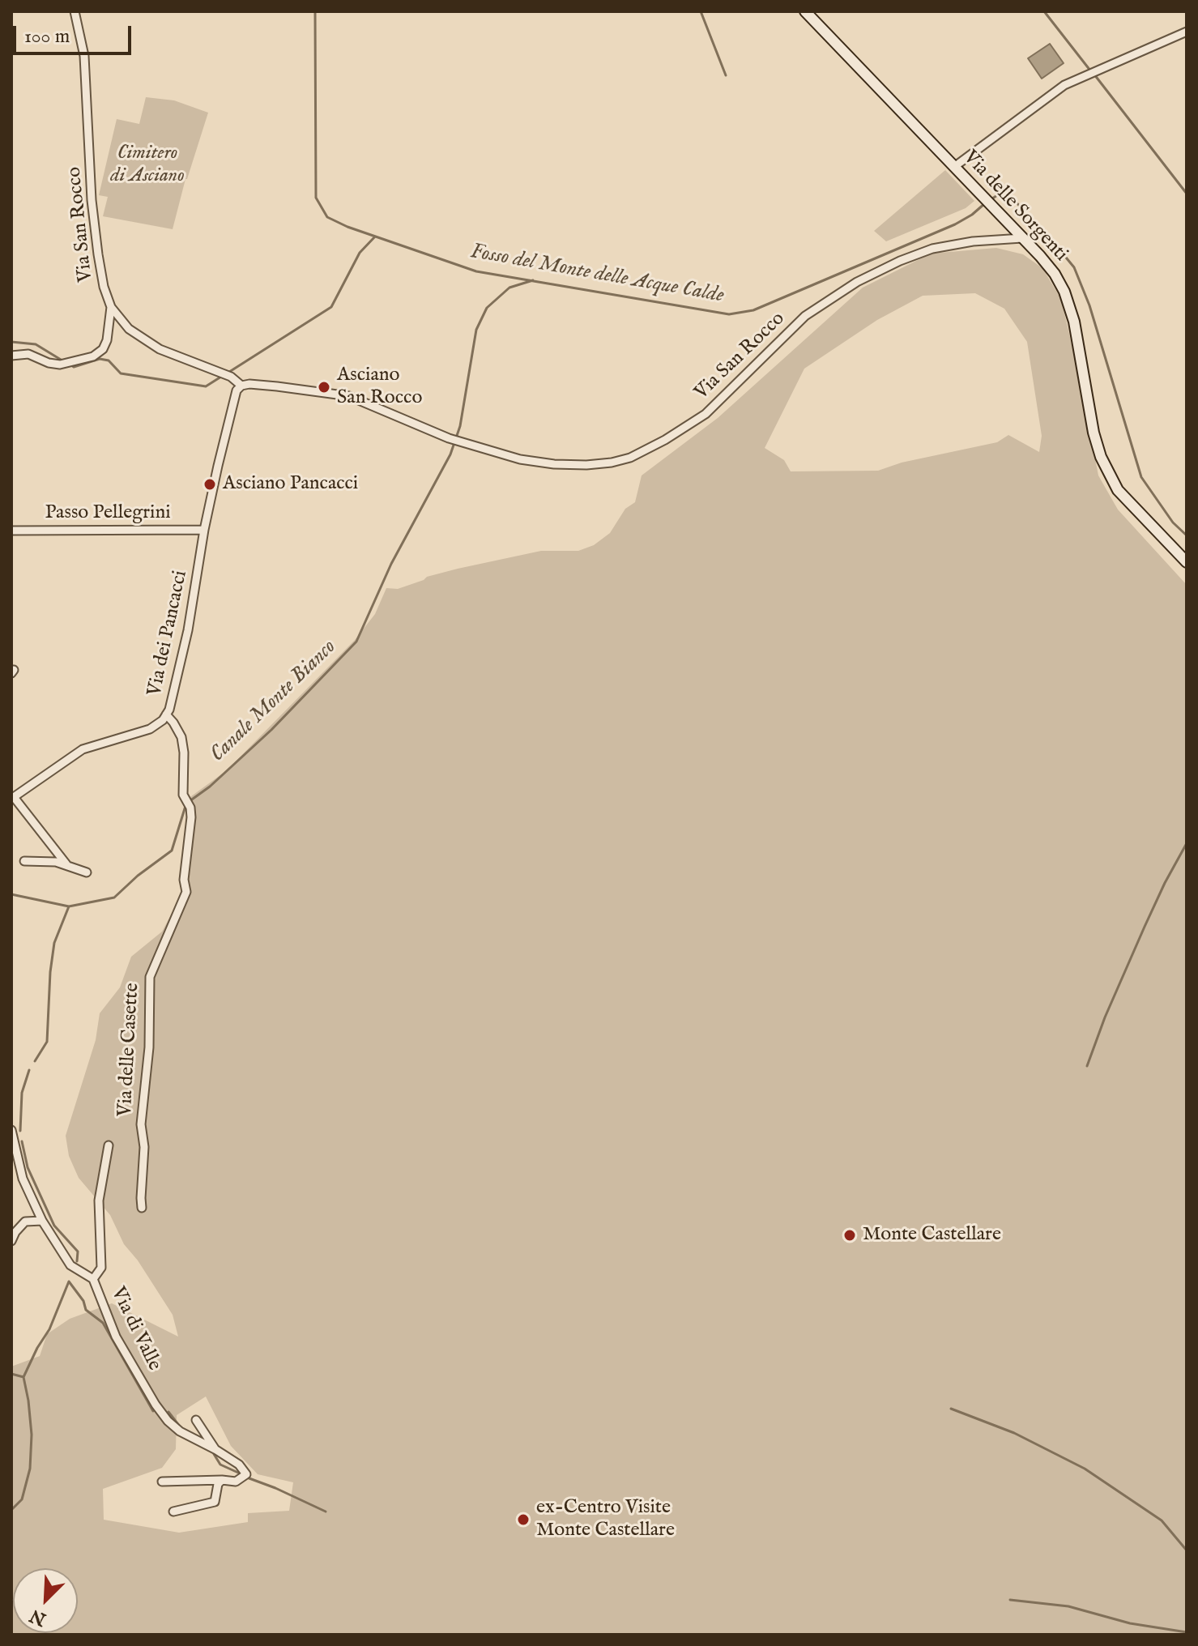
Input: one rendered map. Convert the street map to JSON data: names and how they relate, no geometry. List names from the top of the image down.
{
  "streets": {
    "main road": ["Via delle Sorgenti"],
    "street": [
      "Via San Rocco",
      "Passo Pellegrini",
      "Via dei Pancacci",
      "Via delle Casette",
      "Via di Valle"
    ]
  },
  "crossings": [
    ["Via delle Sorgenti", "Via San Rocco"],
    ["Via San Rocco", "Via dei Pancacci"],
    ["Passo Pellegrini", "Via dei Pancacci"],
    ["Via dei Pancacci", "Via delle Casette"]
  ],
  "water": ["Fosso del Monte delle Acque Calde", "Canale Monte Bianco"],
  "parks": ["Cimitero di Asciano"],
  "places": [
    "Asciano San Rocco",
    "Asciano Pancacci",
    "Monte Castellare",
    "ex-Centro Visite Monte Castellare"
  ],
  "scale_bar": "100 m",
  "north": "bottom left"
}
